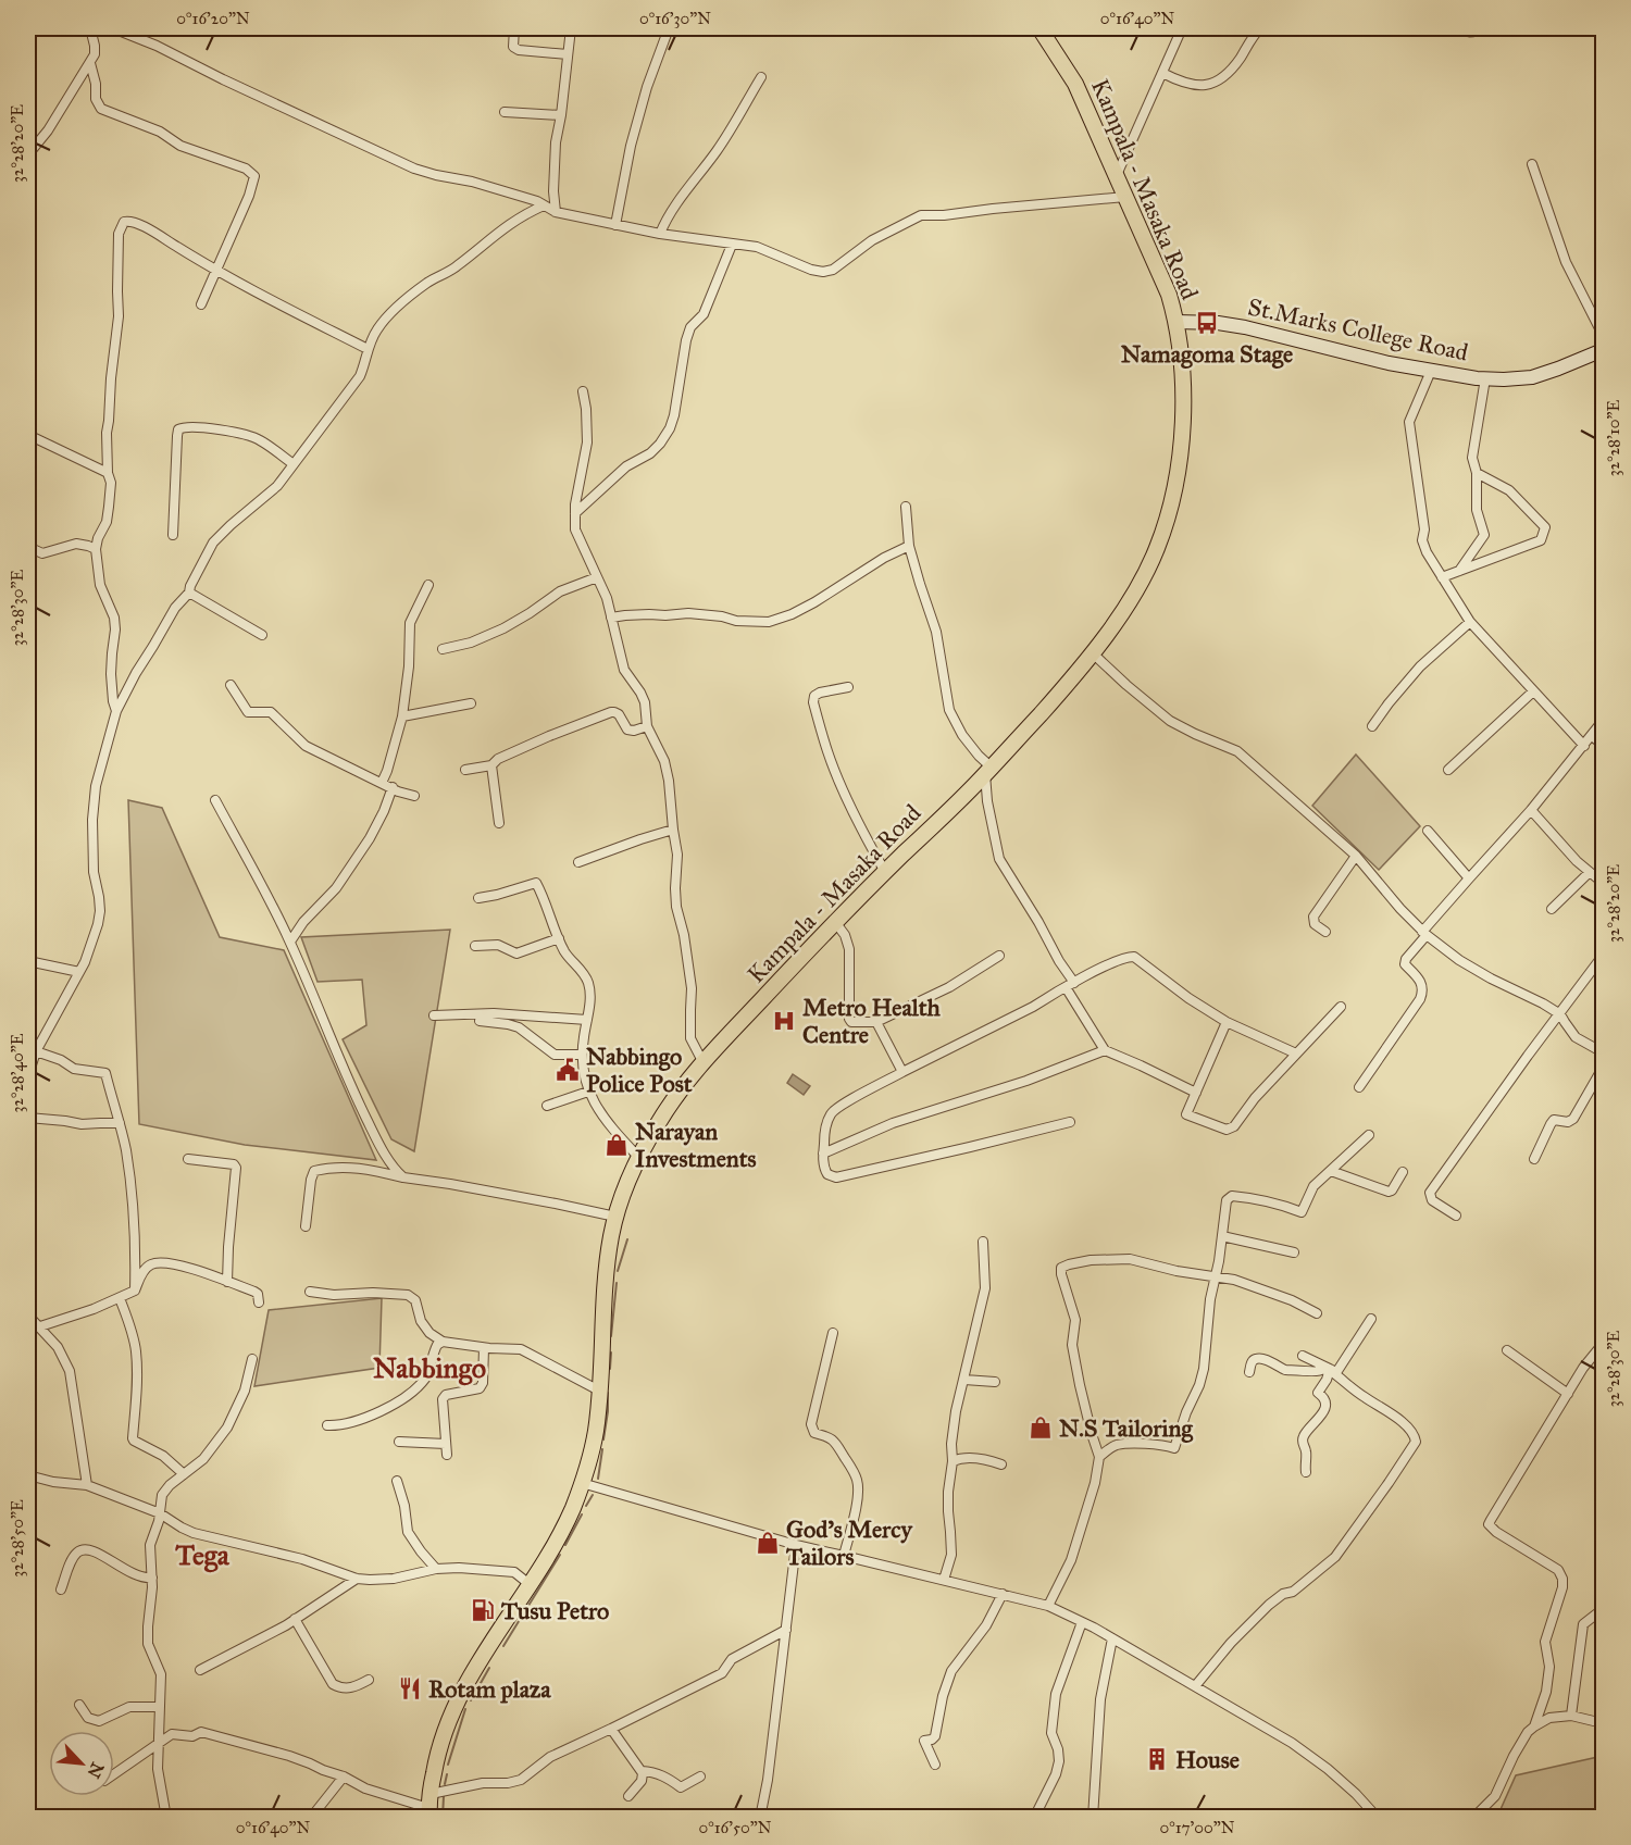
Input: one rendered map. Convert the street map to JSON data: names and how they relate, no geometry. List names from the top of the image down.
{
  "streets": {
    "main road": ["Kampala - Masaka Road", "St.Marks College Road"]
  },
  "crossings": [
    ["Kampala - Masaka Road", "St.Marks College Road"]
  ],
  "districts": ["Nabbingo", "Tega"],
  "places": {
    "bus stop": ["Namagoma Stage"],
    "hospital": ["Metro Health Centre"],
    "public building": ["Nabbingo Police Post"],
    "shop": ["Narayan Investments", "N.S Tailoring", "God's Mercy Tailors"],
    "fuel station": ["Tusu Petro"],
    "restaurant": ["Rotam plaza"],
    "building": ["House"]
  },
  "north": "bottom right",
  "coordinates": [
    "0°16'20\"N",
    "0°16'30\"N",
    "0°16'40\"N",
    "32°28'20\"E",
    "32°28'10\"E",
    "32°28'30\"E",
    "32°28'40\"E",
    "32°28'50\"E",
    "0°16'50\"N",
    "0°17'00\"N"
  ]
}
